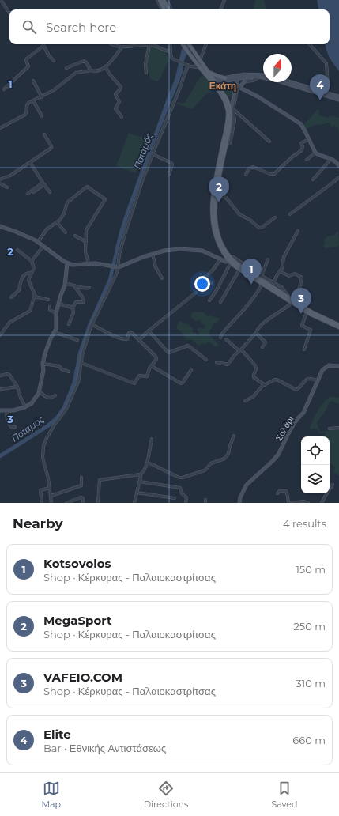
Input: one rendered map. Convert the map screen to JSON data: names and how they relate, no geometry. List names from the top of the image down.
{
  "streets": {
    "main road": ["Σολάρι"]
  },
  "districts": ["Εκάτη"],
  "water": ["Ποταμός"],
  "north": "top",
  "page": {
    "search": "Search here",
    "pins": [
      "4",
      "2",
      "1",
      "3"
    ],
    "heading": ["Nearby", "4 results"],
    "list": [
      {
        "mark": "1",
        "name": "Kotsovolos",
        "note": "Shop · Κέρκυρας - Παλαιοκαστρίτσας",
        "value": "150 m"
      },
      {
        "mark": "2",
        "name": "MegaSport",
        "note": "Shop · Κέρκυρας - Παλαιοκαστρίτσας",
        "value": "250 m"
      },
      {
        "mark": "3",
        "name": "VAFEIO.COM",
        "note": "Shop · Κέρκυρας - Παλαιοκαστρίτσας",
        "value": "310 m"
      },
      {
        "mark": "4",
        "name": "Elite",
        "note": "Bar · Εθνικής Αντιστάσεως",
        "value": "660 m"
      }
    ],
    "nav": ["Map", "Directions", "Saved"]
  },
  "grid": {
    "rows": ["1", "2", "3"]
  }
}
